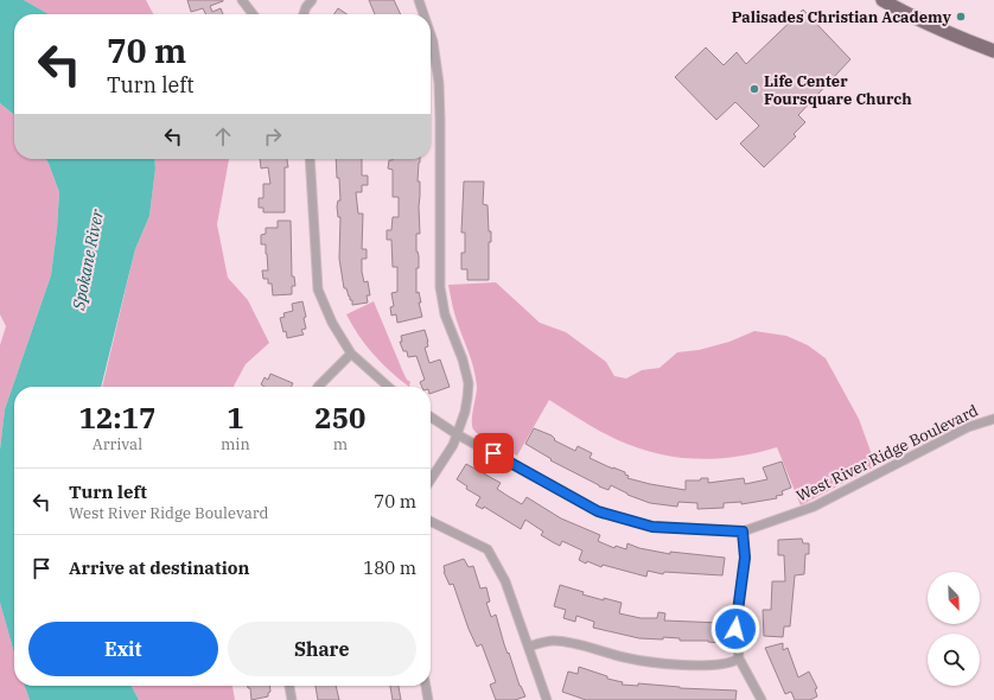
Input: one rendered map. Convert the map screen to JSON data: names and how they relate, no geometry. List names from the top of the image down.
{
  "streets": {
    "street": ["West River Ridge Boulevard"]
  },
  "water": ["Spokane River"],
  "places": ["Palisades Christian Academy", "Life Center Foursquare Church"],
  "north": "bottom right",
  "page": {
    "turn": ["70 m", "Turn left"],
    "eta": [
      "12:17",
      "Arrival",
      "1",
      "min",
      "250",
      "m"
    ],
    "list": [
      {
        "name": "Turn left",
        "note": "West River Ridge Boulevard",
        "value": "70 m"
      },
      {
        "name": "Arrive at destination",
        "value": "180 m"
      }
    ],
    "buttons": ["Exit", "Share"]
  }
}
